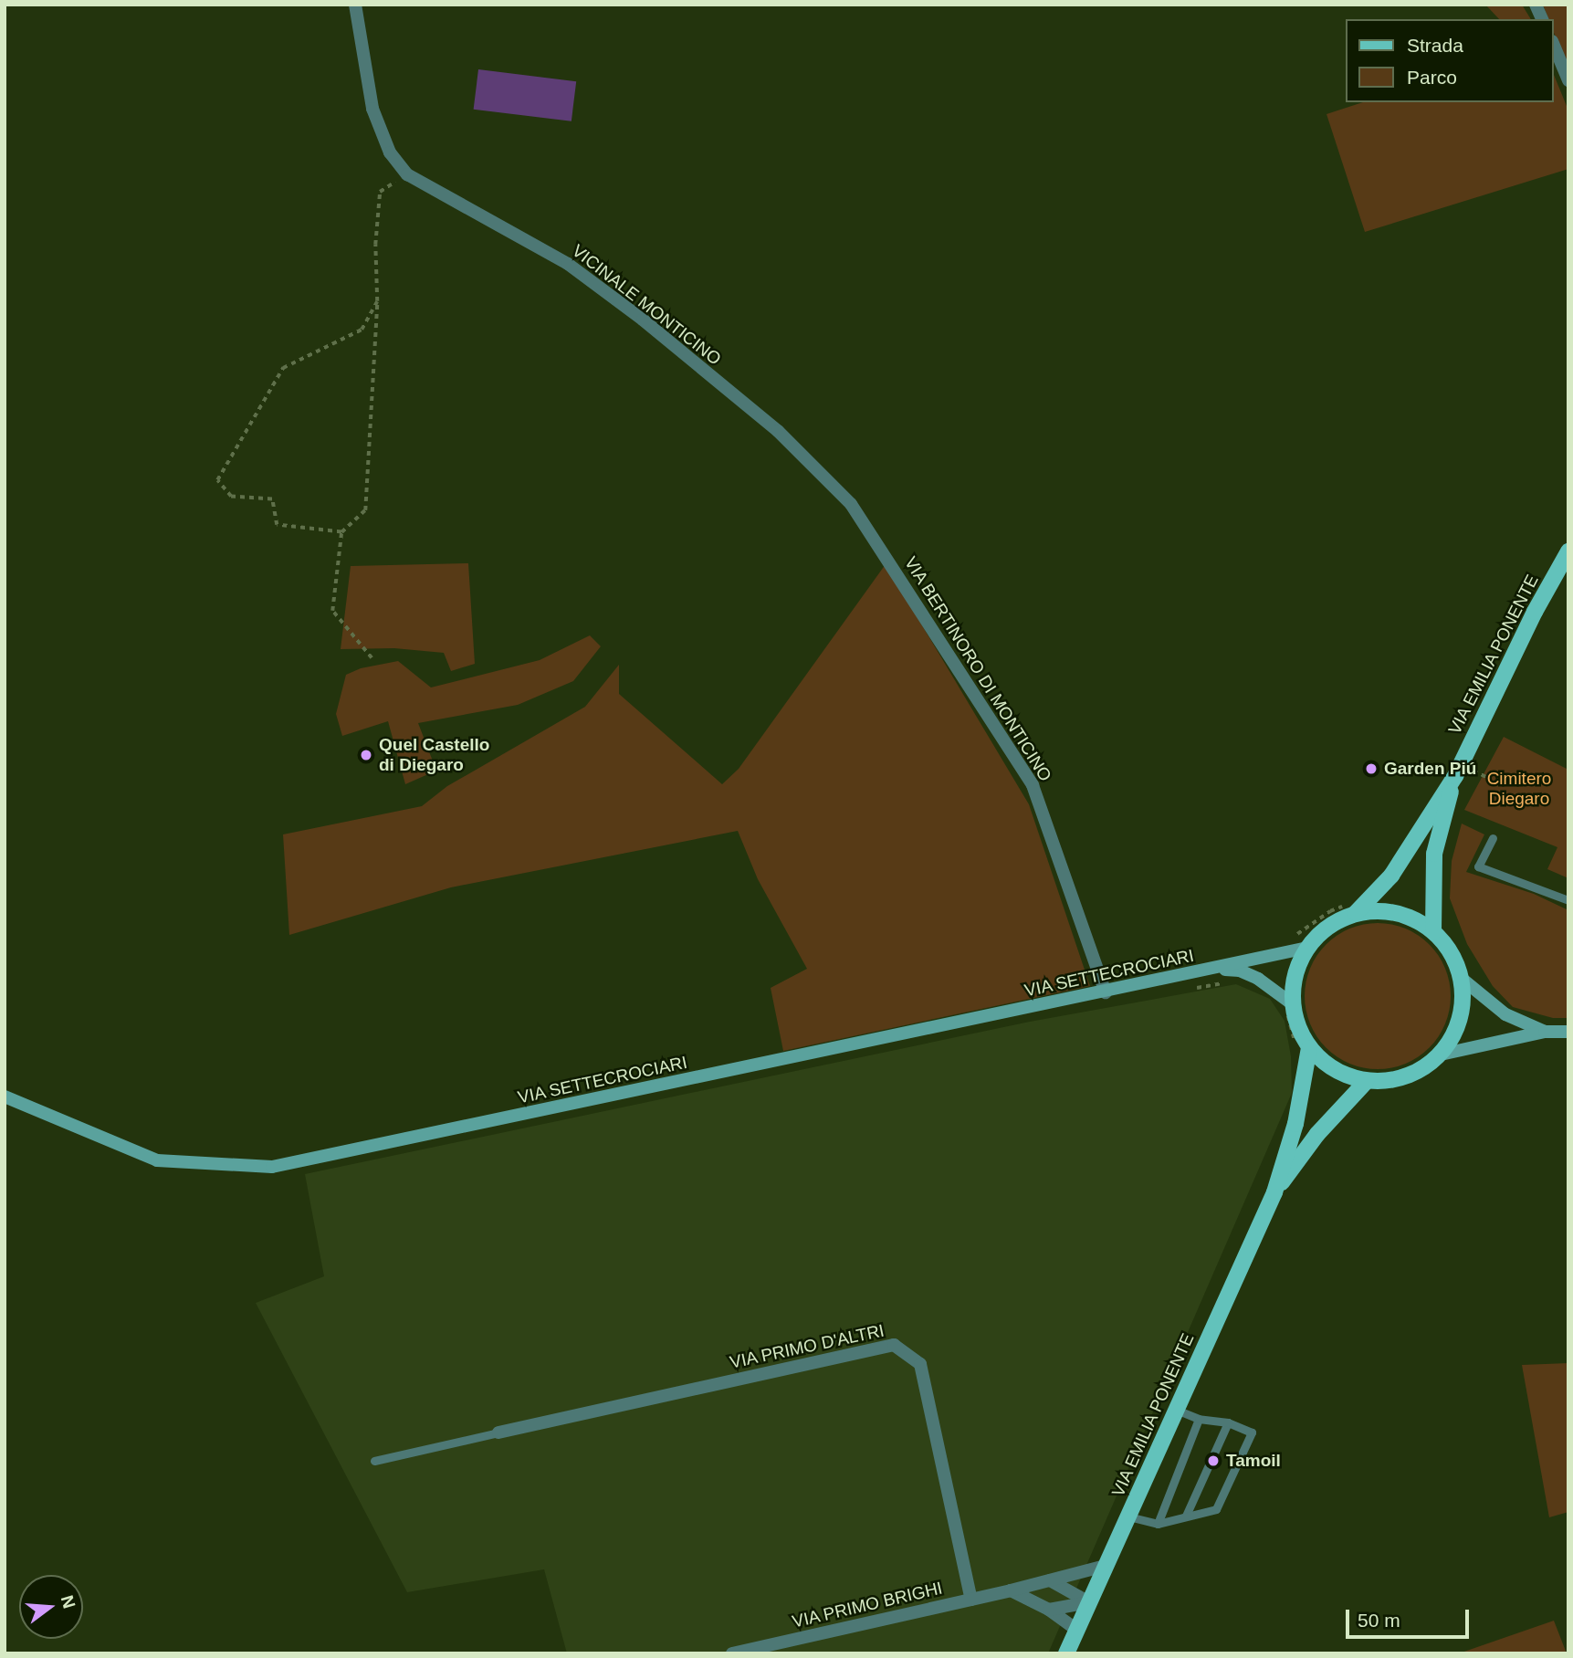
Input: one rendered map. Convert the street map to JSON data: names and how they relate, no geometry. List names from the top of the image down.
{
  "streets": {
    "main road": ["VIA EMILIA PONENTE", "VIA SETTECROCIARI"],
    "street": [
      "VICINALE MONTICINO",
      "VIA BERTINORO DI MONTICINO",
      "VIA PRIMO D'ALTRI",
      "VIA PRIMO BRIGHI"
    ]
  },
  "crossings": [
    ["VICINALE MONTICINO", "VIA BERTINORO DI MONTICINO"],
    ["VIA EMILIA PONENTE", "VIA SETTECROCIARI"],
    ["VIA EMILIA PONENTE", "VIA PRIMO BRIGHI"],
    ["VIA BERTINORO DI MONTICINO", "VIA SETTECROCIARI"],
    ["VIA PRIMO D'ALTRI", "VIA PRIMO BRIGHI"]
  ],
  "parks": ["Cimitero Diegaro"],
  "places": ["Quel Castello di Diegaro", "Garden Piú", "Tamoil"],
  "legend": ["Strada", "Parco"],
  "scale_bar": "50 m",
  "north": "right"
}
